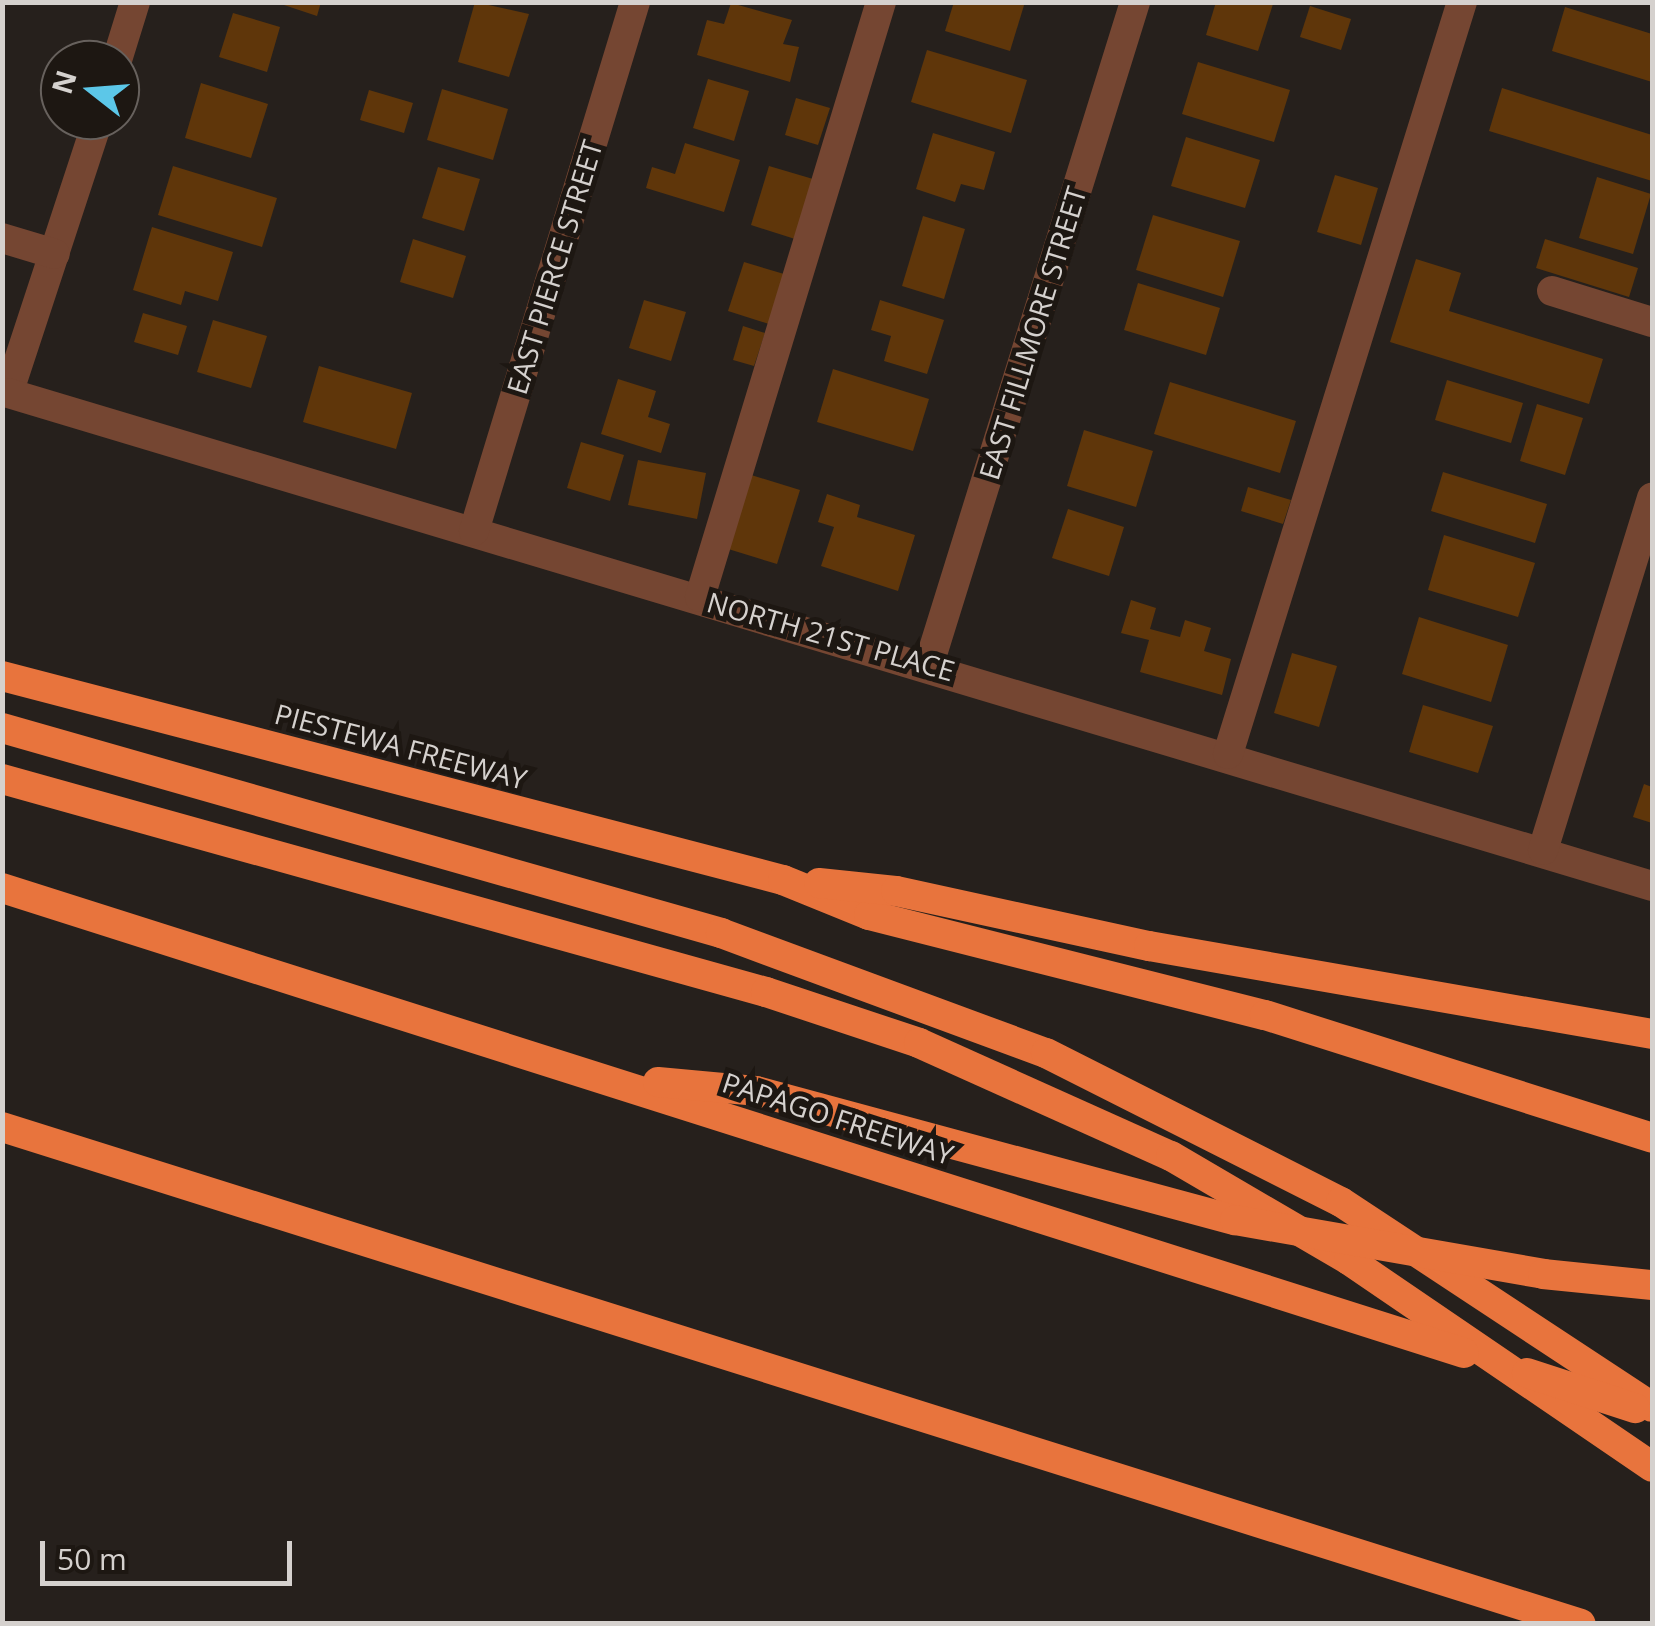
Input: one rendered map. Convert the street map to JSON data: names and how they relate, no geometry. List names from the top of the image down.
{
  "streets": {
    "highway": ["PIESTEWA FREEWAY", "PAPAGO FREEWAY"],
    "street": ["EAST PIERCE STREET", "EAST FILLMORE STREET", "NORTH 21ST PLACE"]
  },
  "crossings": [
    ["EAST PIERCE STREET", "NORTH 21ST PLACE"],
    ["EAST FILLMORE STREET", "NORTH 21ST PLACE"]
  ],
  "scale_bar": "50 m",
  "north": "left"
}
